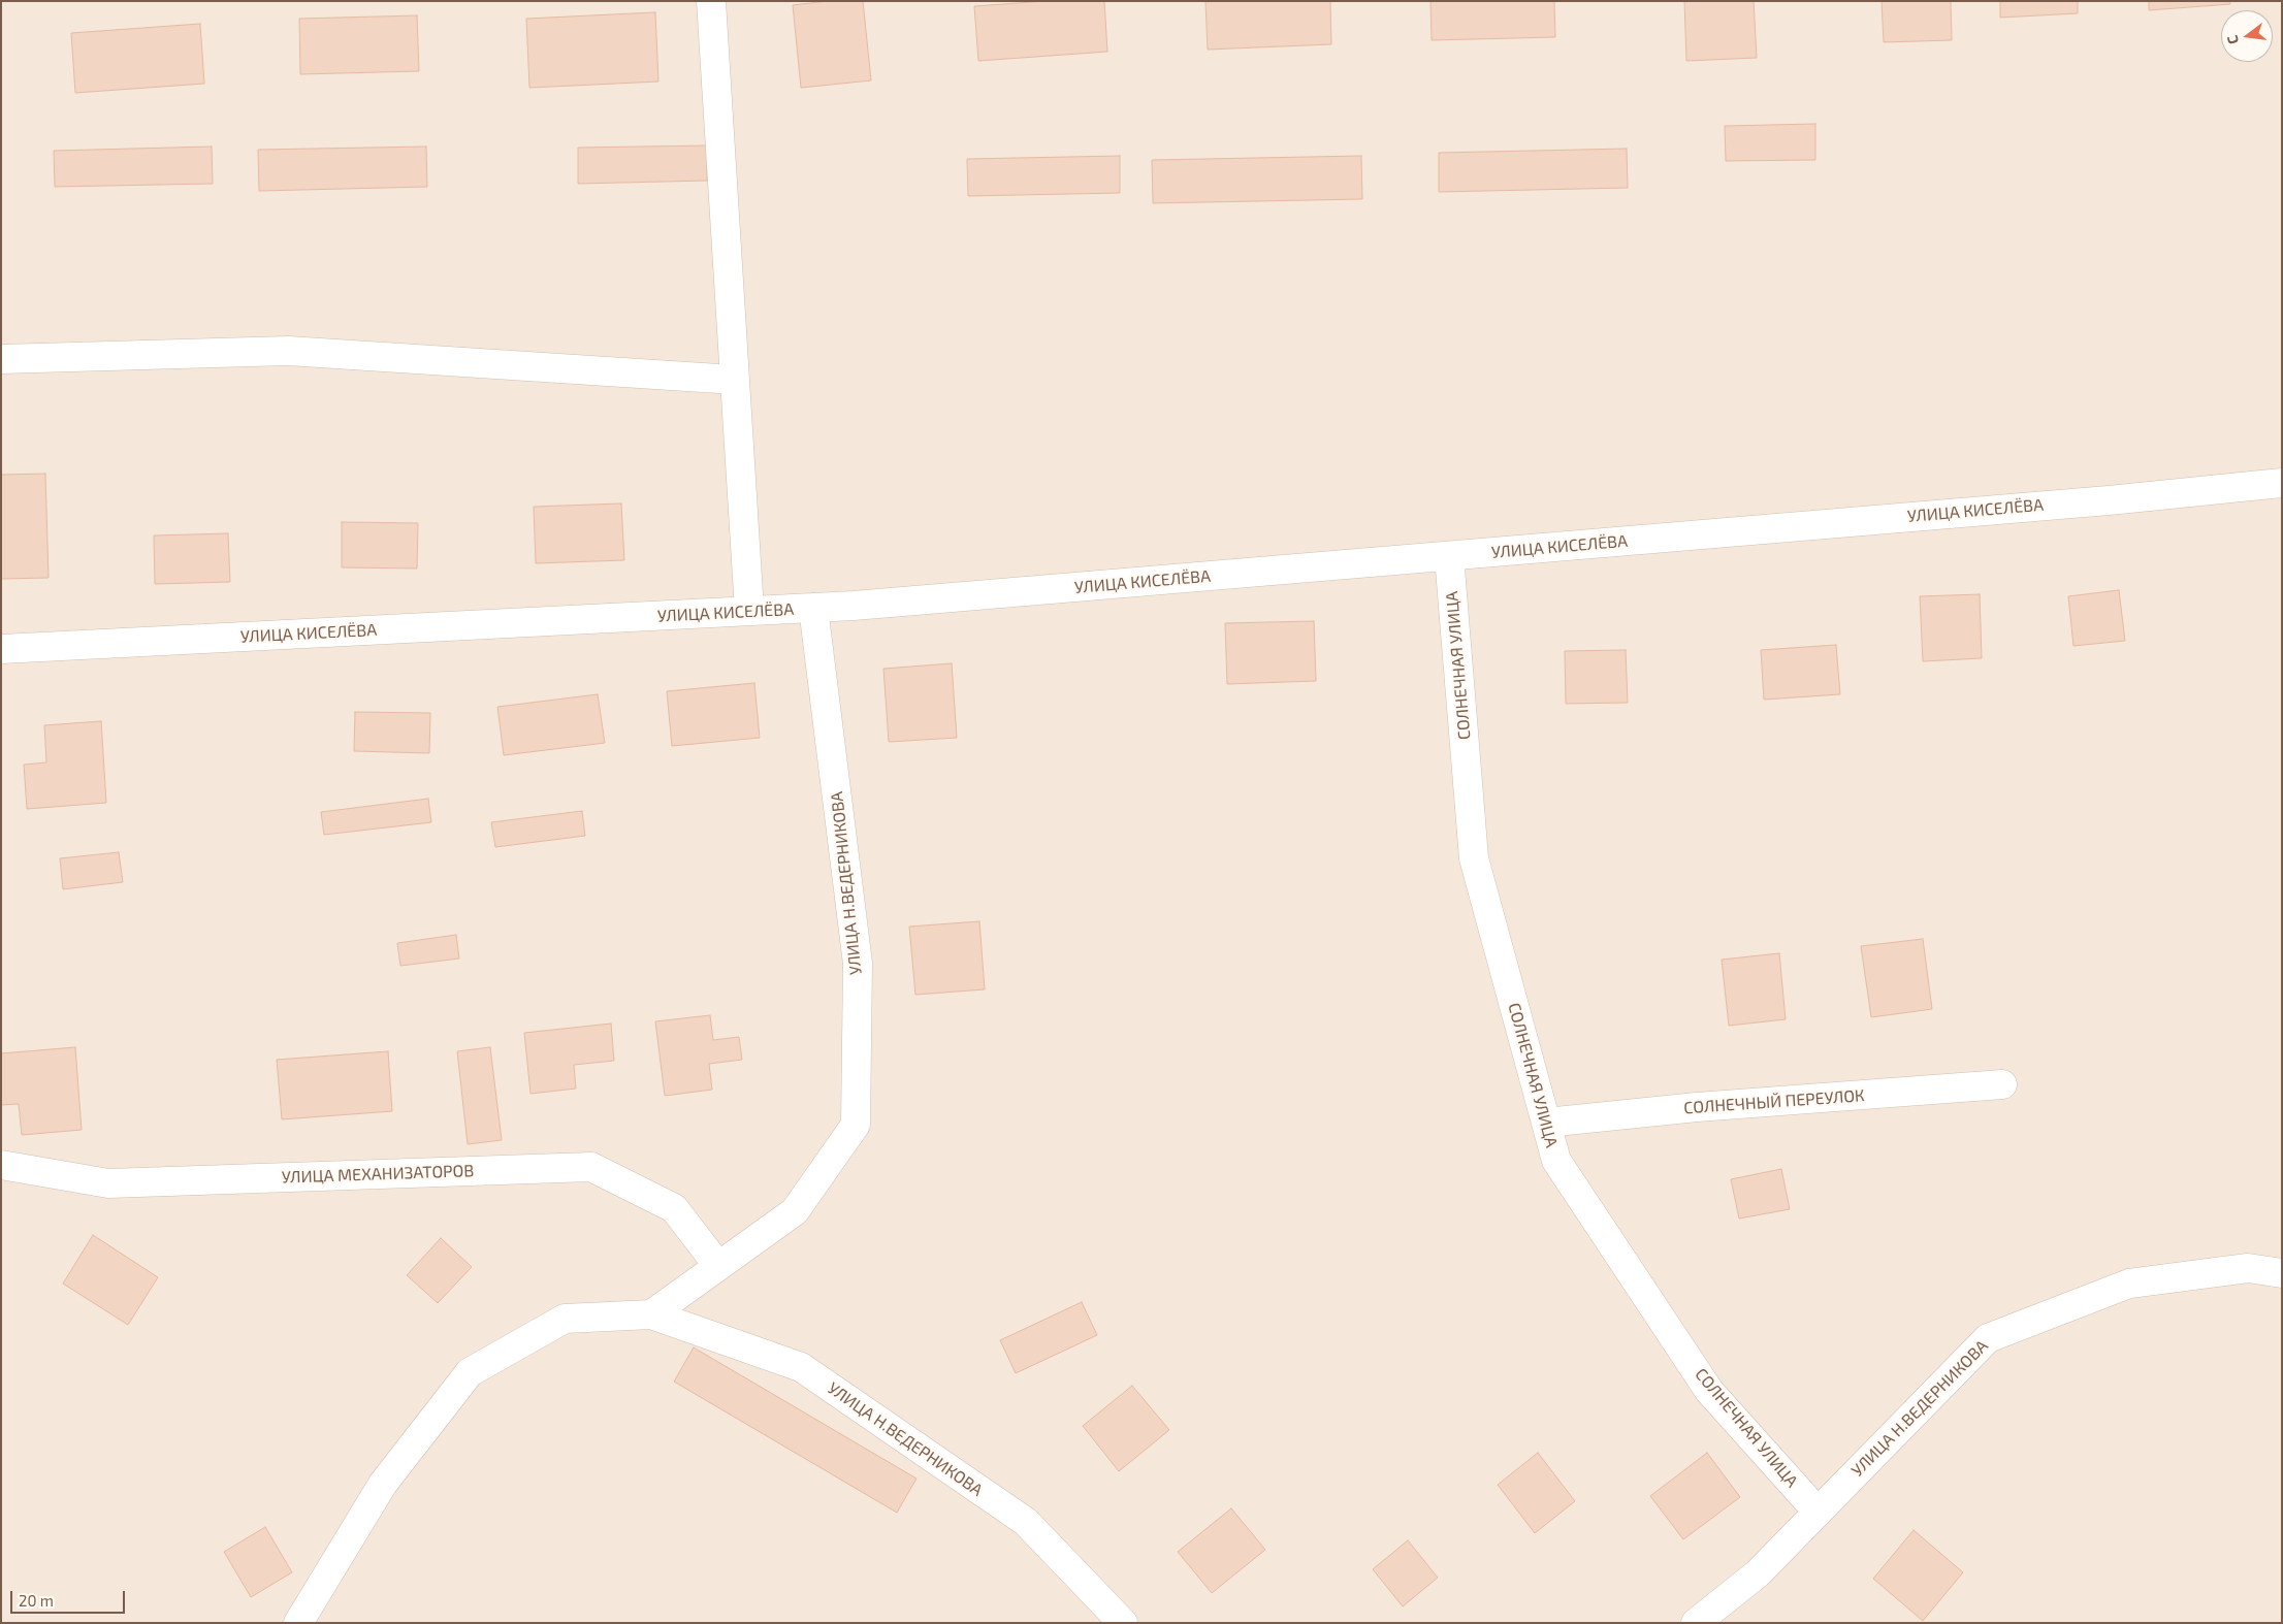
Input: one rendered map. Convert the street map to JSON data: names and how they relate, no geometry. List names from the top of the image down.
{
  "streets": {
    "street": [
      "УЛИЦА КИСЕЛЁВА",
      "СОЛНЕЧНАЯ УЛИЦА",
      "УЛИЦА Н.ВЕДЕРНИКОВА",
      "СОЛНЕЧНЫЙ ПЕРЕУЛОК",
      "УЛИЦА МЕХАНИЗАТОРОВ"
    ]
  },
  "crossings": [
    ["УЛИЦА КИСЕЛЁВА", "СОЛНЕЧНАЯ УЛИЦА"],
    ["УЛИЦА КИСЕЛЁВА", "УЛИЦА Н.ВЕДЕРНИКОВА"],
    ["СОЛНЕЧНАЯ УЛИЦА", "УЛИЦА Н.ВЕДЕРНИКОВА"],
    ["СОЛНЕЧНАЯ УЛИЦА", "СОЛНЕЧНЫЙ ПЕРЕУЛОК"],
    ["УЛИЦА Н.ВЕДЕРНИКОВА", "УЛИЦА МЕХАНИЗАТОРОВ"]
  ],
  "scale_bar": "20 m",
  "north": "left"
}
